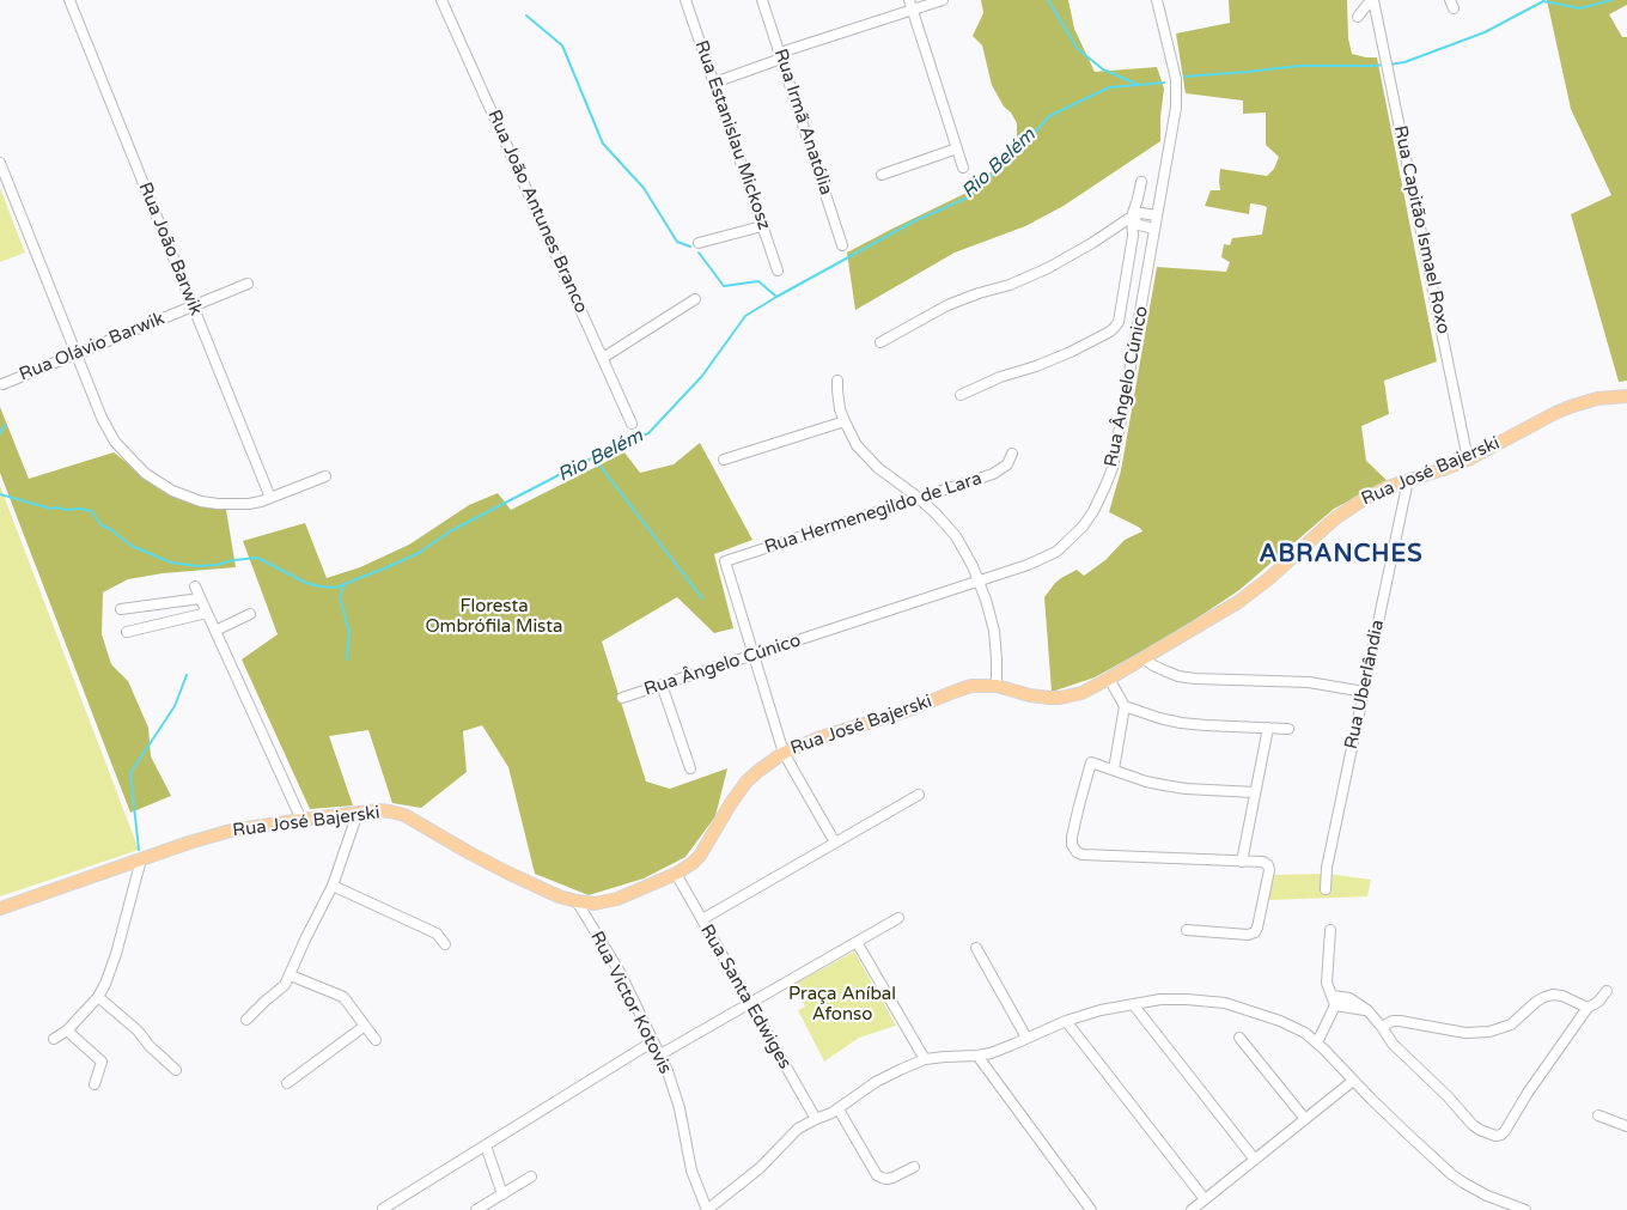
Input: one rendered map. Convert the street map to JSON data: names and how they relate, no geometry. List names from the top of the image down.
{
  "streets": {
    "main road": ["Rua José Bajerski"],
    "street": [
      "Rua Irmã Anatólia",
      "Rua Estanislau Mickosz",
      "Rua João Antunes Branco",
      "Rua Capitão Ismael Roxo",
      "Rua João Barwik",
      "Rua Olávio Barwik",
      "Rua Ângelo Cúnico",
      "Rua Hermenegildo de Lara",
      "Rua Uberlândia",
      "Rua Santa Edwiges",
      "Rua Victor Kotovis"
    ]
  },
  "crossings": [
    ["Rua Capitão Ismael Roxo", "Rua José Bajerski"],
    ["Rua João Barwik", "Rua Olávio Barwik"],
    ["Rua Ângelo Cúnico", "Rua Hermenegildo de Lara"],
    ["Rua José Bajerski", "Rua Uberlândia"],
    ["Rua José Bajerski", "Rua Santa Edwiges"],
    ["Rua José Bajerski", "Rua Victor Kotovis"]
  ],
  "districts": ["ABRANCHES"],
  "water": ["Rio Belém"],
  "parks": ["Floresta Ombrófila Mista", "Praça Aníbal Afonso"]
}
